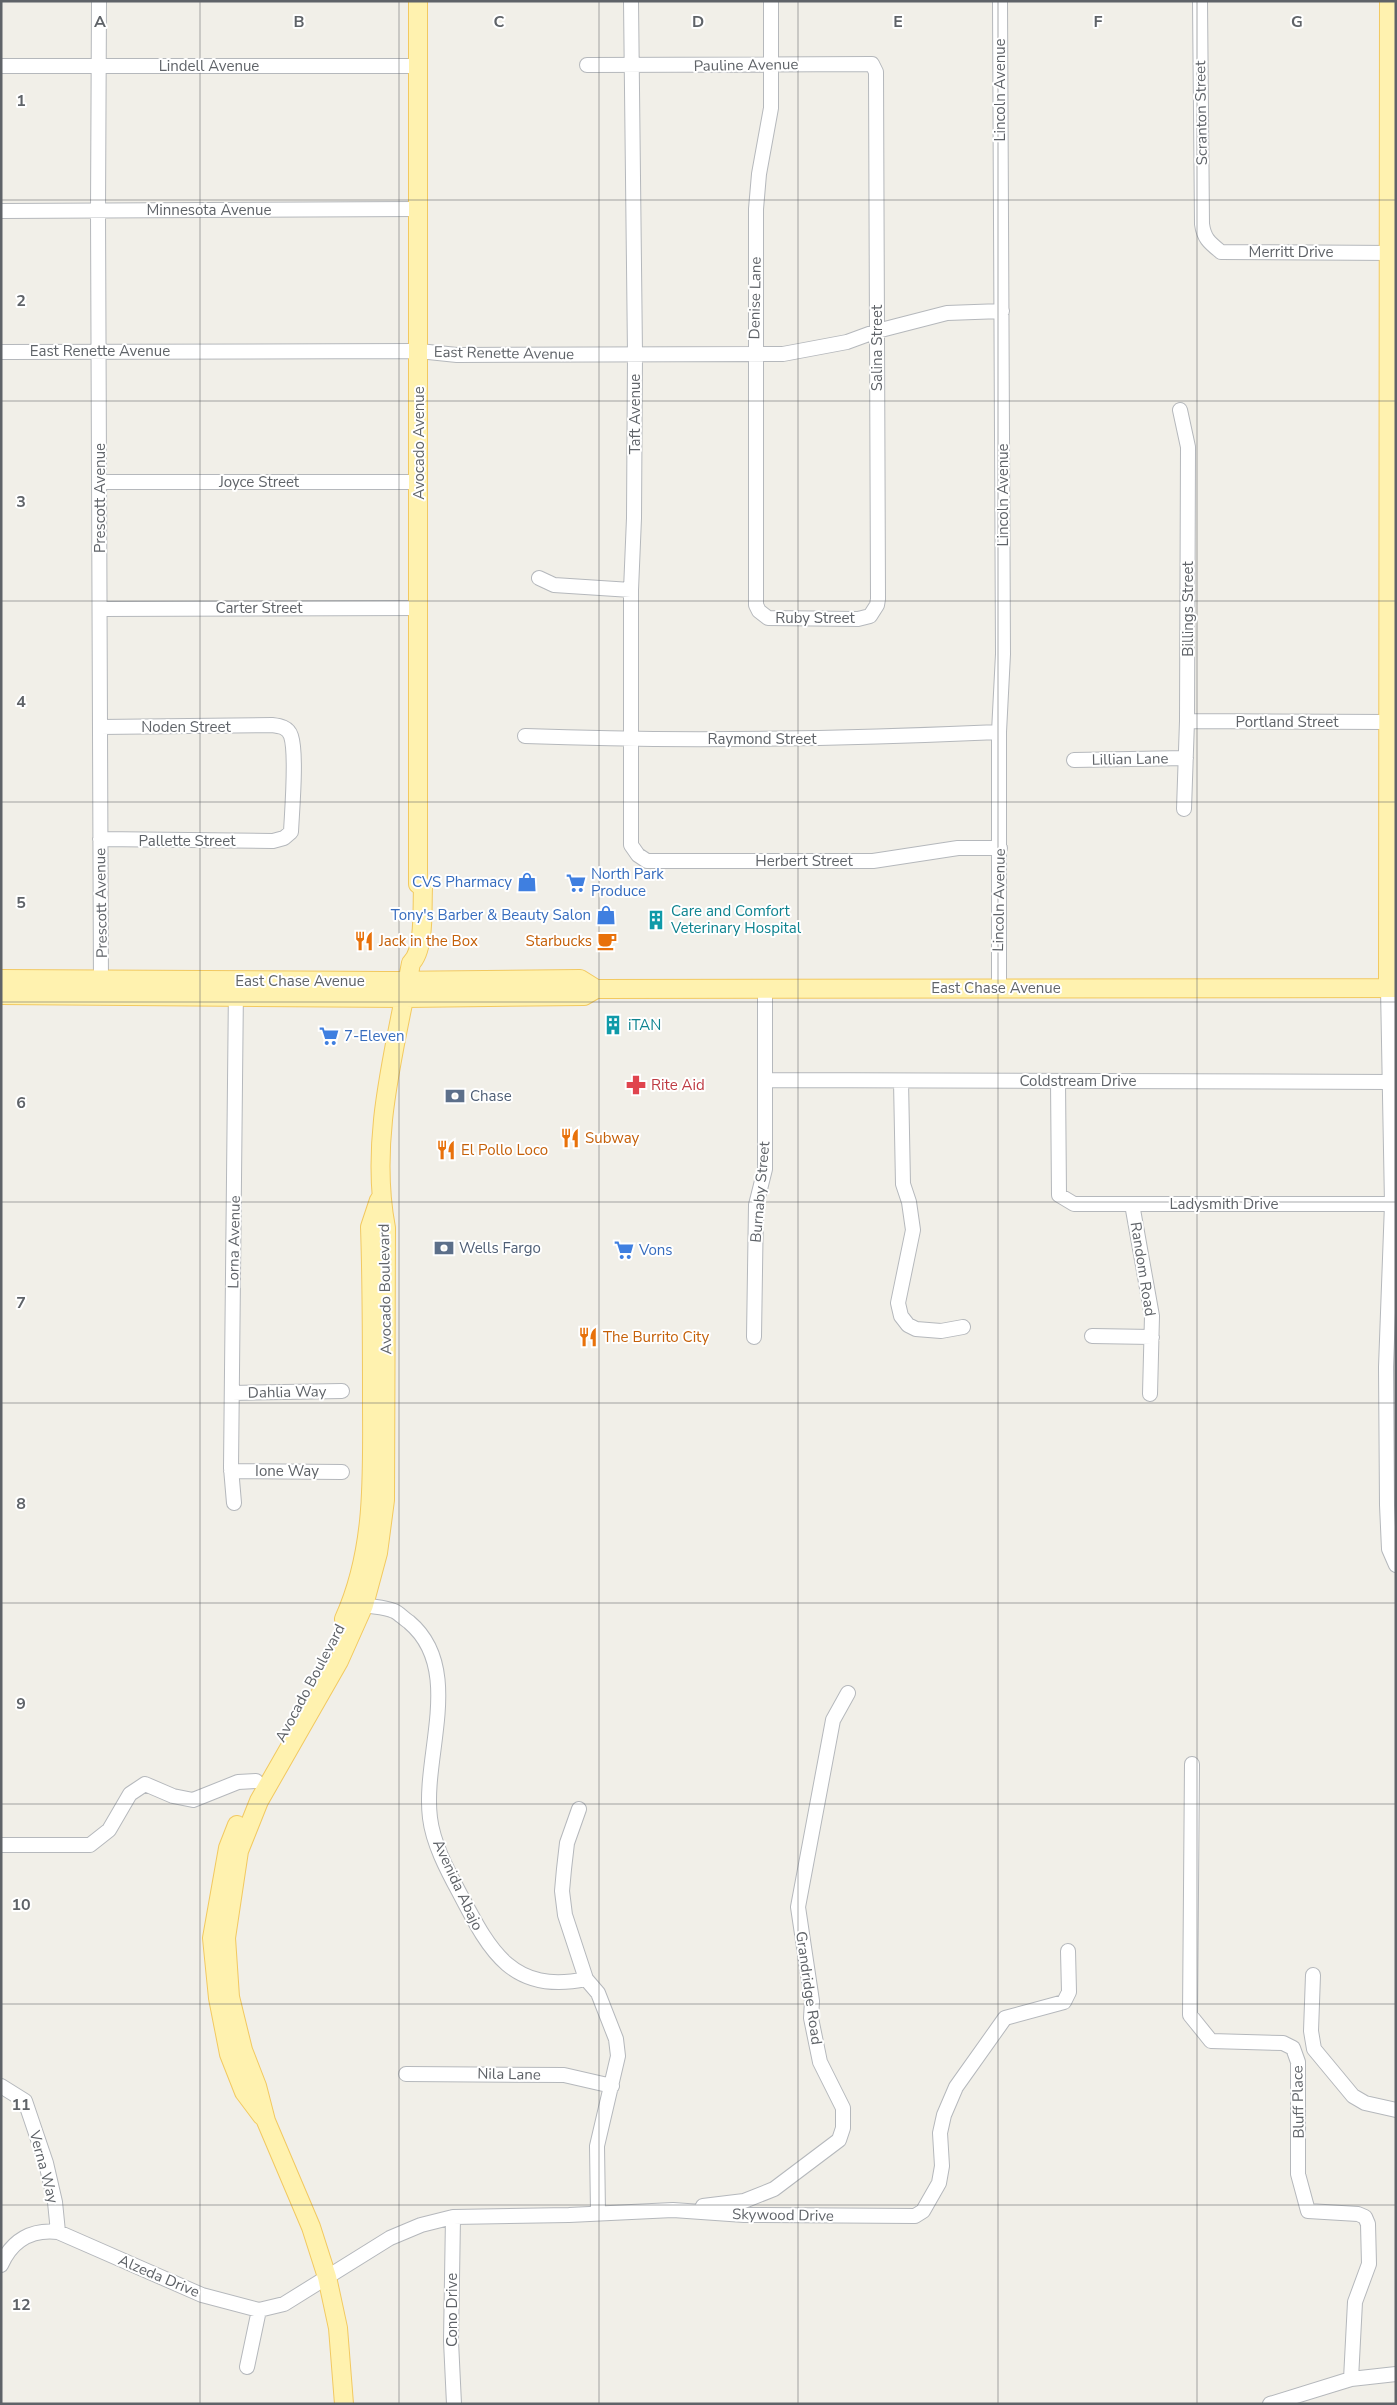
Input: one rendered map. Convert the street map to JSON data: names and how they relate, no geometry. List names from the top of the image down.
{
  "streets": {
    "main road": ["Avocado Avenue", "East Chase Avenue", "Avocado Boulevard"],
    "street": [
      "Pauline Avenue",
      "Lindell Avenue",
      "Lincoln Avenue",
      "Scranton Street",
      "Minnesota Avenue",
      "Merritt Drive",
      "Denise Lane",
      "Salina Street",
      "East Renette Avenue",
      "Taft Avenue",
      "Joyce Street",
      "Prescott Avenue",
      "Carter Street",
      "Billings Street",
      "Ruby Street",
      "Portland Street",
      "Noden Street",
      "Raymond Street",
      "Lillian Lane",
      "Pallette Street",
      "Herbert Street",
      "Coldstream Drive",
      "Burnaby Street",
      "Ladysmith Drive",
      "Lorna Avenue",
      "Random Road",
      "Dahlia Way",
      "Ione Way",
      "Avenida Abajo",
      "Grandridge Road",
      "Nila Lane",
      "Bluff Place",
      "Verna Way",
      "Skywood Drive",
      "Alzeda Drive",
      "Cono Drive"
    ]
  },
  "crossings": [
    ["Pauline Avenue", "Denise Lane"],
    ["Pauline Avenue", "Salina Street"],
    ["Pauline Avenue", "Taft Avenue"],
    ["Lindell Avenue", "Avocado Avenue"],
    ["Lindell Avenue", "Prescott Avenue"],
    ["Lincoln Avenue", "East Renette Avenue"],
    ["Lincoln Avenue", "Raymond Street"],
    ["Lincoln Avenue", "Herbert Street"],
    ["Lincoln Avenue", "East Chase Avenue"],
    ["Scranton Street", "Merritt Drive"],
    ["Minnesota Avenue", "Avocado Avenue"],
    ["Minnesota Avenue", "Prescott Avenue"],
    ["Denise Lane", "East Renette Avenue"],
    ["Denise Lane", "Ruby Street"],
    ["Salina Street", "East Renette Avenue"],
    ["Salina Street", "Ruby Street"],
    ["East Renette Avenue", "Taft Avenue"],
    ["East Renette Avenue", "Avocado Avenue"],
    ["East Renette Avenue", "Prescott Avenue"],
    ["Taft Avenue", "Raymond Street"],
    ["Taft Avenue", "Herbert Street"],
    ["Avocado Avenue", "Joyce Street"],
    ["Avocado Avenue", "Carter Street"],
    ["Avocado Avenue", "East Chase Avenue"],
    ["Avocado Avenue", "Avocado Boulevard"],
    ["Joyce Street", "Prescott Avenue"],
    ["Prescott Avenue", "Carter Street"],
    ["Prescott Avenue", "Noden Street"],
    ["Prescott Avenue", "Pallette Street"],
    ["Prescott Avenue", "East Chase Avenue"],
    ["Billings Street", "Portland Street"],
    ["Billings Street", "Lillian Lane"],
    ["Noden Street", "Pallette Street"],
    ["East Chase Avenue", "Burnaby Street"],
    ["East Chase Avenue", "Lorna Avenue"],
    ["East Chase Avenue", "Avocado Boulevard"],
    ["Coldstream Drive", "Burnaby Street"],
    ["Coldstream Drive", "Ladysmith Drive"],
    ["Ladysmith Drive", "Random Road"],
    ["Lorna Avenue", "Dahlia Way"],
    ["Lorna Avenue", "Ione Way"],
    ["Avocado Boulevard", "Avenida Abajo"],
    ["Avocado Boulevard", "Skywood Drive"],
    ["Avocado Boulevard", "Alzeda Drive"],
    ["Grandridge Road", "Skywood Drive"],
    ["Verna Way", "Alzeda Drive"],
    ["Skywood Drive", "Alzeda Drive"],
    ["Skywood Drive", "Cono Drive"]
  ],
  "places": {
    "shop": ["CVS Pharmacy", "Tony's Barber & Beauty Salon"],
    "supermarket": ["North Park Produce", "7-Eleven", "Vons"],
    "building": ["Care and Comfort Veterinary Hospital", "iTAN"],
    "restaurant": [
      "Jack in the Box",
      "Subway",
      "El Pollo Loco",
      "The Burrito City"
    ],
    "cafe": ["Starbucks"],
    "pharmacy": ["Rite Aid"],
    "bank": ["Chase", "Wells Fargo"]
  },
  "grid": {
    "columns": [
      "A",
      "B",
      "C",
      "D",
      "E",
      "F",
      "G"
    ],
    "rows": [
      "1",
      "2",
      "3",
      "4",
      "5",
      "6",
      "7",
      "8",
      "9",
      "10",
      "11",
      "12"
    ]
  }
}
